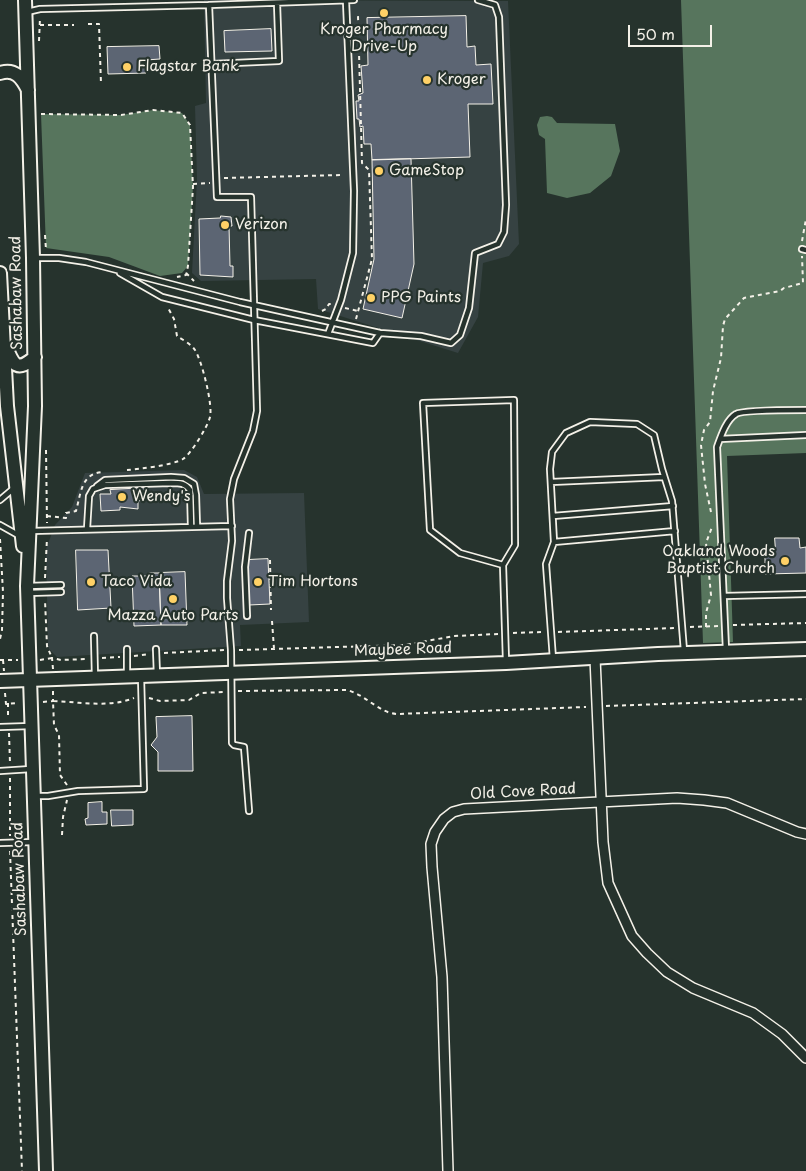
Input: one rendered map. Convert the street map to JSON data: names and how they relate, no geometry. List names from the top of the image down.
{
  "streets": {
    "main road": ["Sashabaw Road", "Maybee Road"],
    "street": ["Old Cove Road"]
  },
  "crossings": [
    ["Sashabaw Road", "Maybee Road"]
  ],
  "places": [
    "Kroger Pharmacy Drive-Up",
    "Flagstar Bank",
    "Kroger",
    "GameStop",
    "Verizon",
    "PPG Paints",
    "Wendy's",
    "Oakland Woods Baptist Church",
    "Taco Vida",
    "Tim Hortons",
    "Mazza Auto Parts"
  ],
  "scale_bar": "50 m"
}
